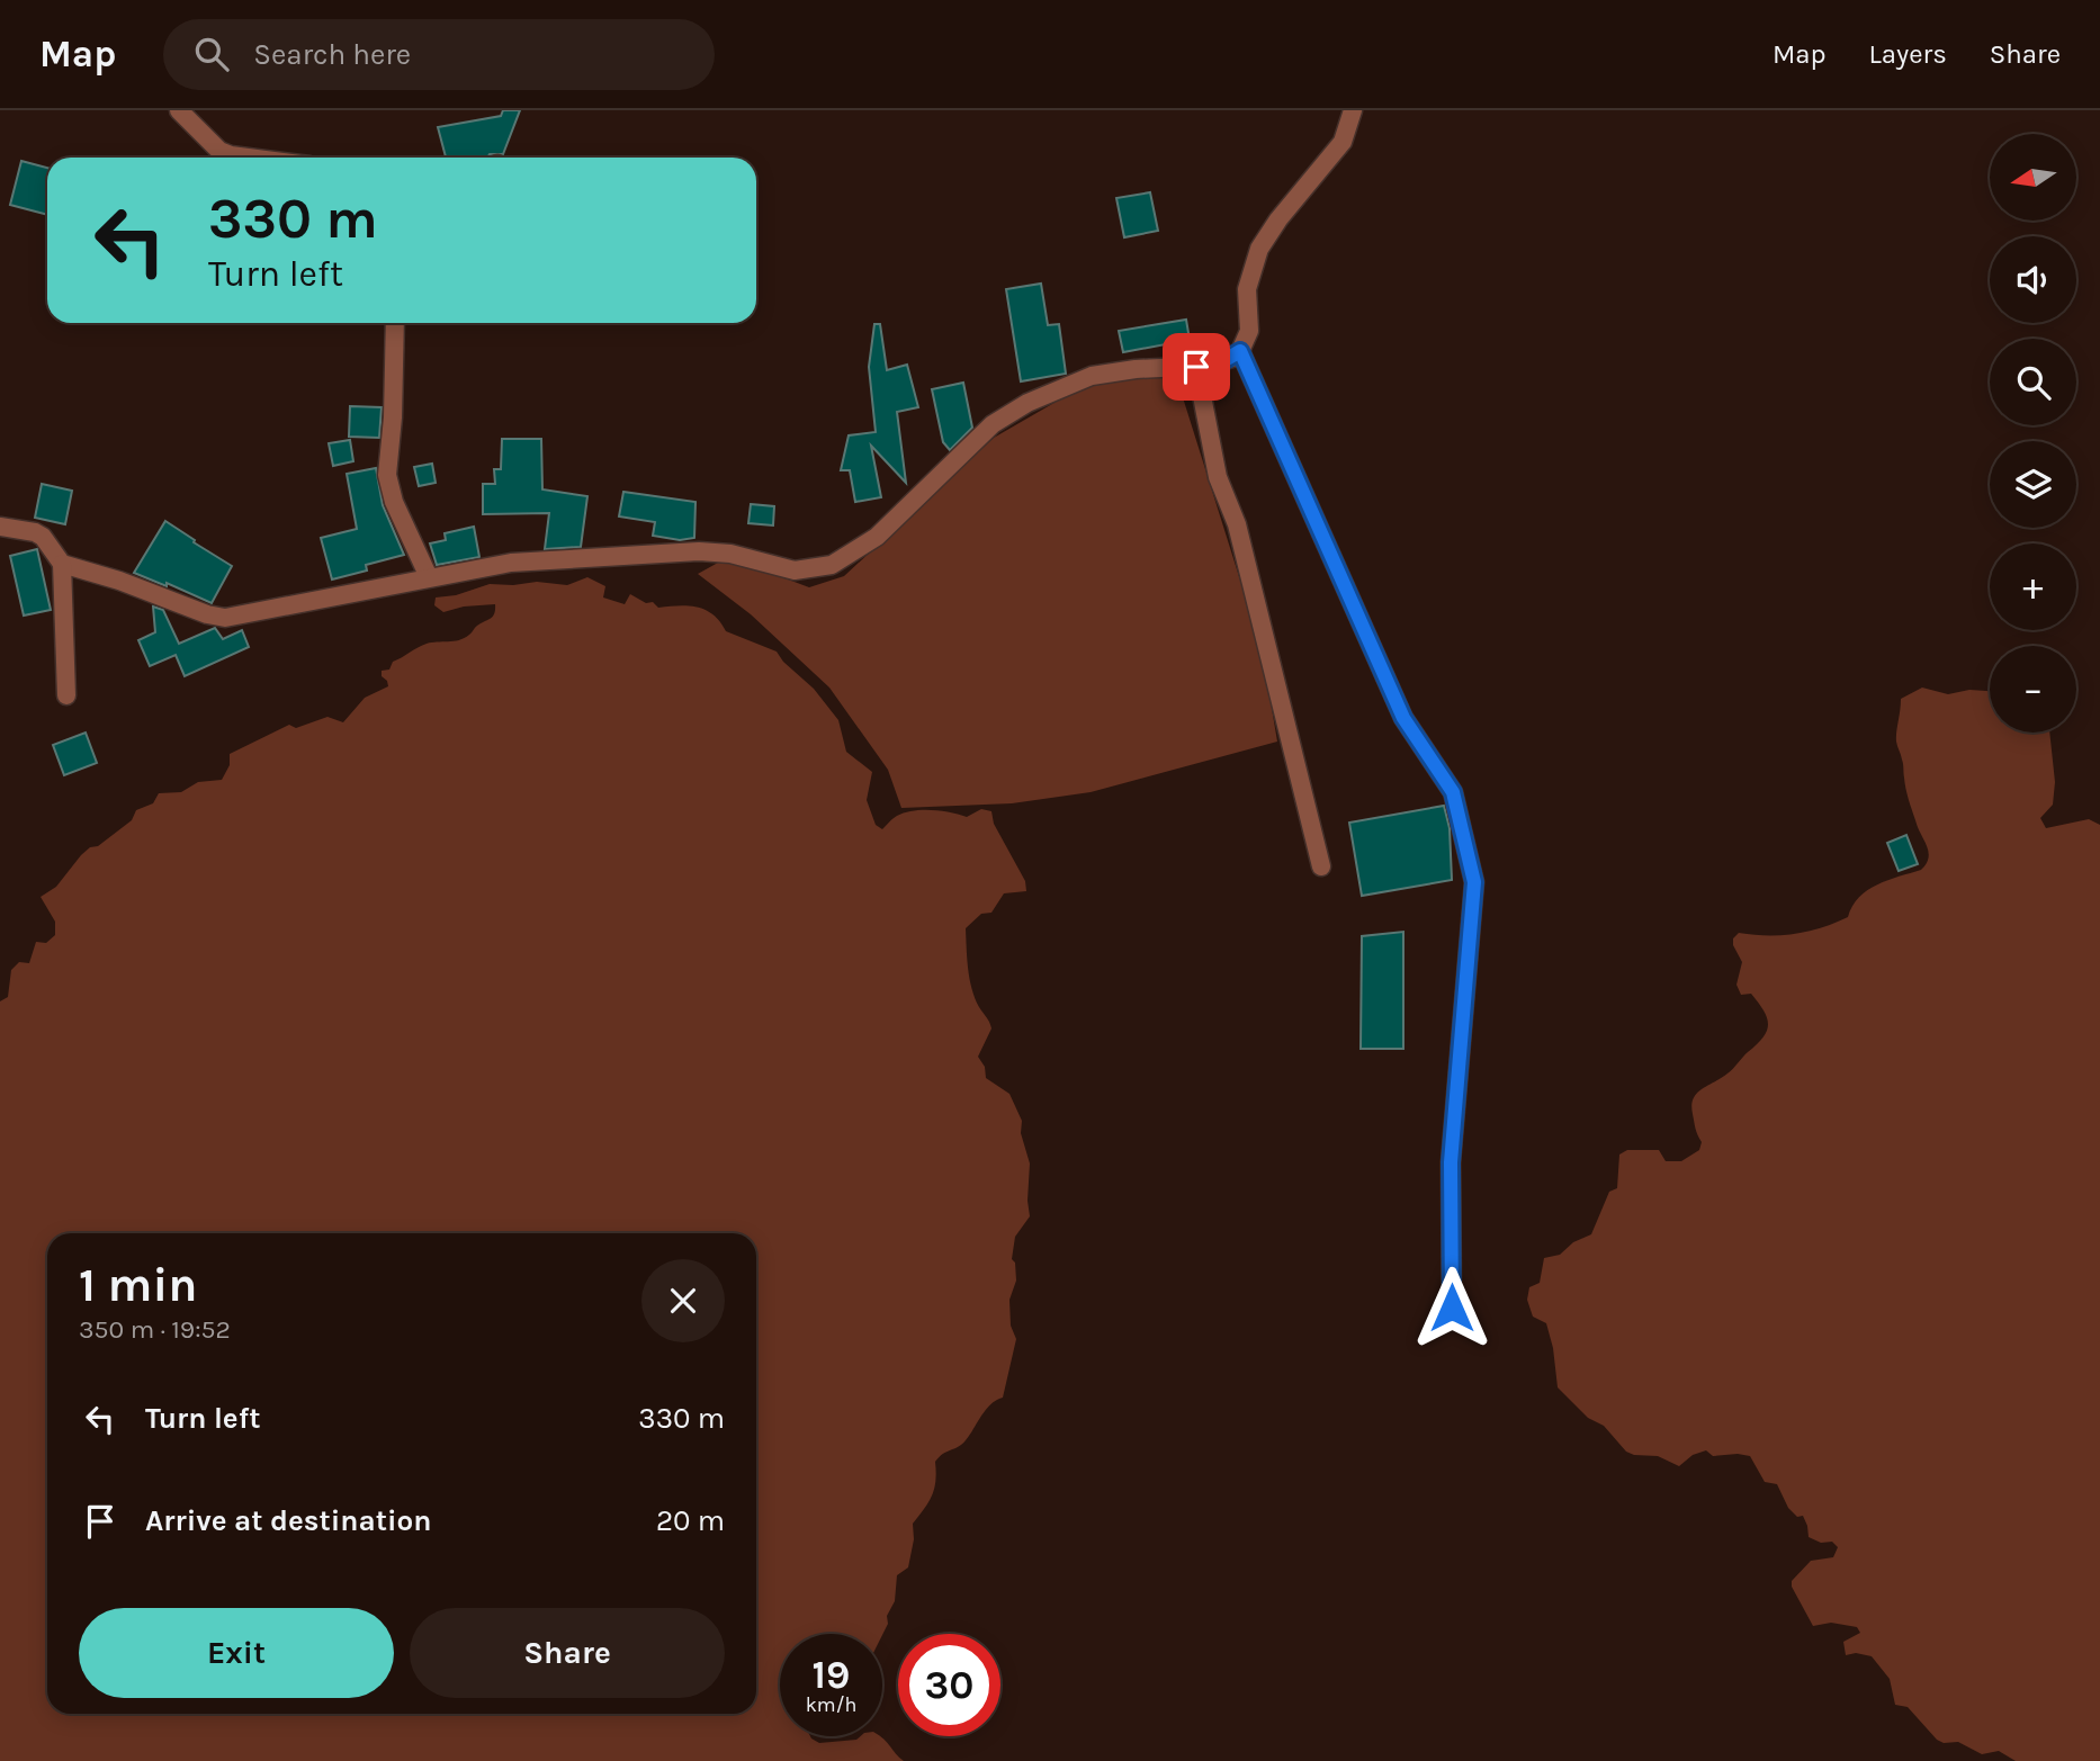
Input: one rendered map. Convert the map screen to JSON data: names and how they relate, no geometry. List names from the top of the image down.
{
  "north": "left",
  "page": {
    "header": "Map",
    "search": "Search here",
    "nav": ["Map", "Layers", "Share"],
    "map_buttons": ["+", "−"],
    "turn": ["330 m", "Turn left"],
    "heading": ["1 min", "350 m · 19:52"],
    "list": [
      {
        "name": "Turn left",
        "value": "330 m"
      },
      {
        "name": "Arrive at destination",
        "value": "20 m"
      }
    ],
    "buttons": ["Exit", "Share"],
    "speed": "19 km/h",
    "limit": "30"
  }
}
